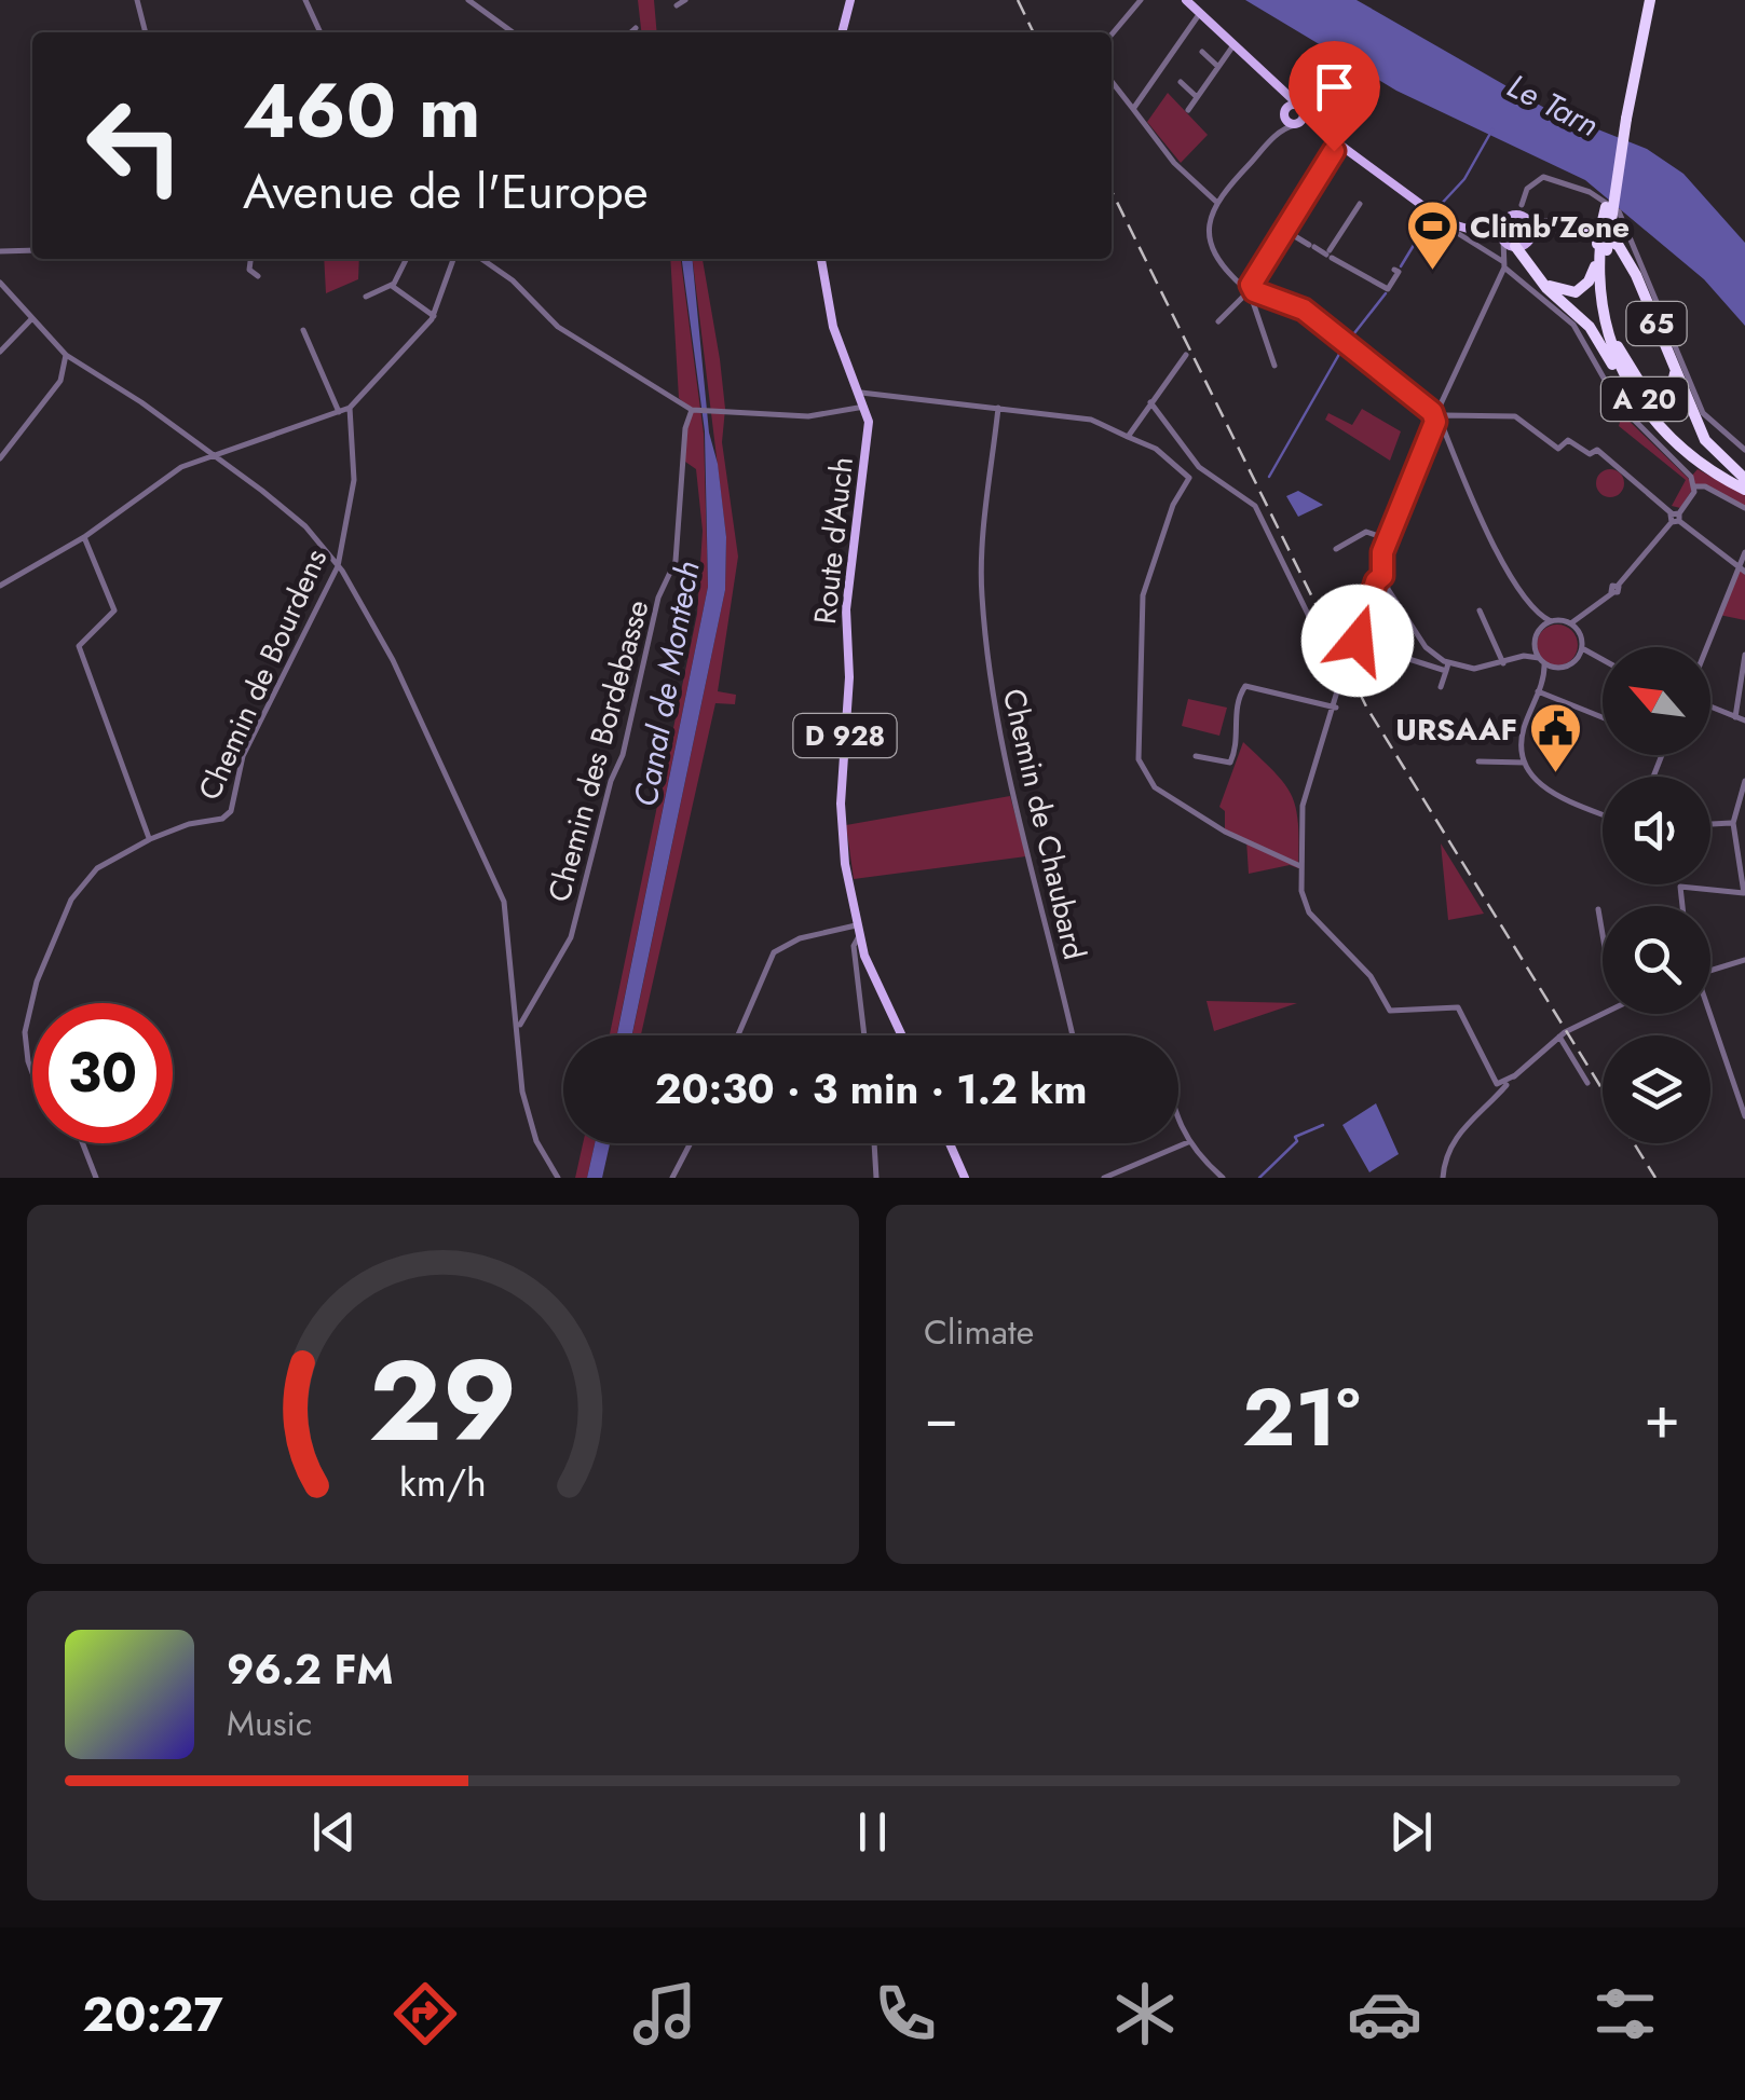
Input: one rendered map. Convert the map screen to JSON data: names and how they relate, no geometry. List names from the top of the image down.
{
  "streets": {
    "highway": ["65", "A 20"],
    "main road": ["Route d'Auch", "D 928"],
    "street": ["Chemin de Bourdens", "Chemin des Bordebasse", "Chemin de Chaubard"]
  },
  "crossings": [
    ["65", "A 20"],
    ["Route d'Auch", "D 928"]
  ],
  "water": ["Le Tarn", "Canal de Montech"],
  "places": {
    "sports": ["Climb'Zone"],
    "public building": ["URSAAF"]
  },
  "north": "top left",
  "page": {
    "turn": ["460 m", "Avenue de l'Europe"],
    "limit": "30",
    "trip": "20:30 · 3 min · 1.2 km",
    "tile": "Climate",
    "heat": ["−", "21°", "+"],
    "song": ["96.2 FM", "Music"],
    "tabs": "20:27",
    "gauge": ["29", "km/h"]
  }
}
